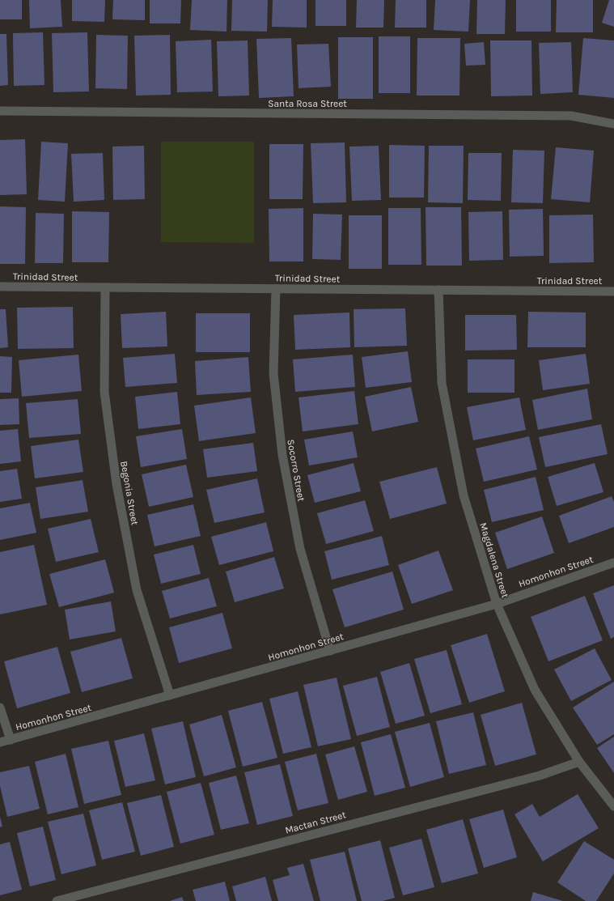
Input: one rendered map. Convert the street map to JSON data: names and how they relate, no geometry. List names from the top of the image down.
{
  "streets": {
    "street": [
      "Santa Rosa Street",
      "Trinidad Street",
      "Socorro Street",
      "Begonia Street",
      "Magdalena Street",
      "Homonhon Street",
      "Mactan Street"
    ]
  },
  "crossings": [
    ["Trinidad Street", "Socorro Street"],
    ["Trinidad Street", "Begonia Street"],
    ["Trinidad Street", "Magdalena Street"],
    ["Socorro Street", "Homonhon Street"],
    ["Begonia Street", "Homonhon Street"],
    ["Magdalena Street", "Homonhon Street"],
    ["Magdalena Street", "Mactan Street"]
  ]
}
